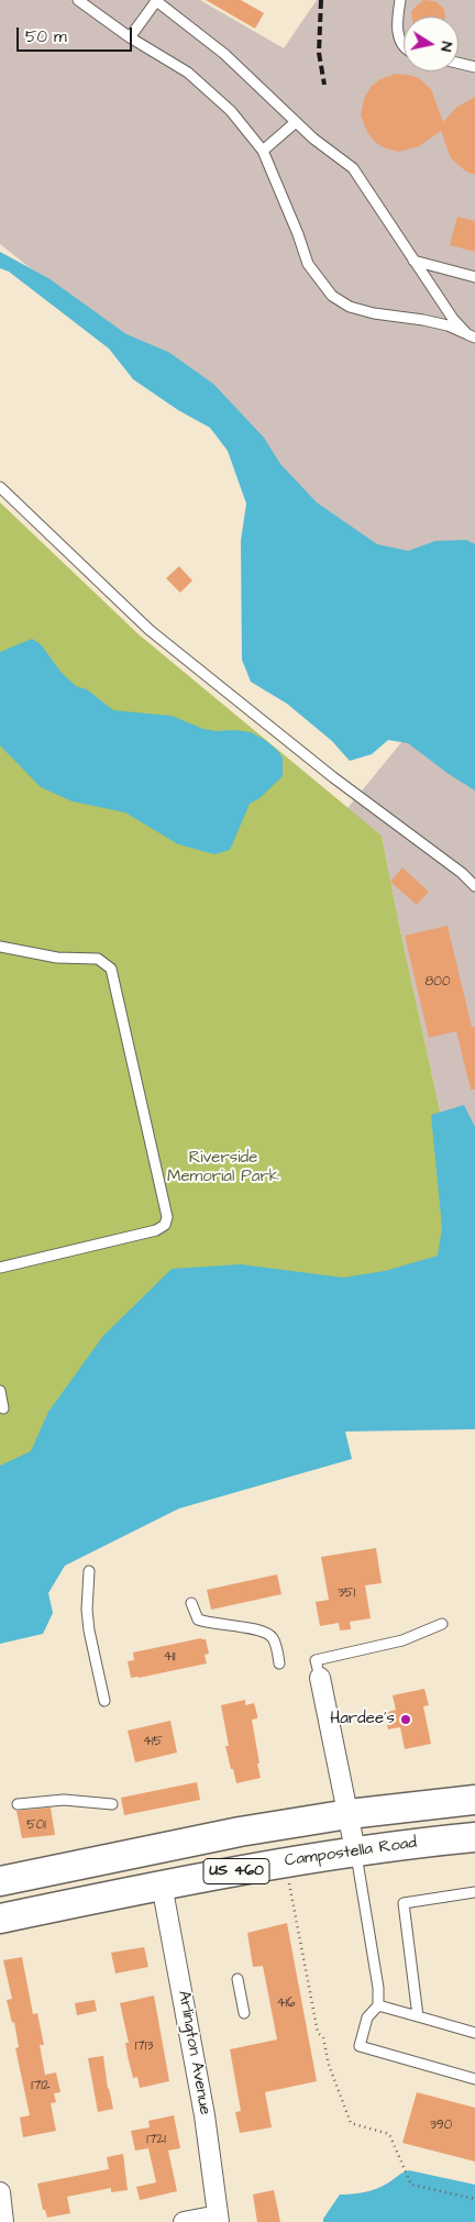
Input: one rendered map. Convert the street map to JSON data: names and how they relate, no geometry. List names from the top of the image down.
{
  "streets": {
    "main road": ["Campostella Road", "US 460"],
    "street": ["Arlington Avenue"]
  },
  "crossings": [
    ["Campostella Road", "Arlington Avenue"]
  ],
  "parks": ["Riverside Memorial Park"],
  "places": ["Hardee's"],
  "house_numbers": [
    "800",
    "351",
    "411",
    "415",
    "501",
    "416",
    "1713",
    "1712",
    "390",
    "1721"
  ],
  "scale_bar": "50 m",
  "north": "right"
}
